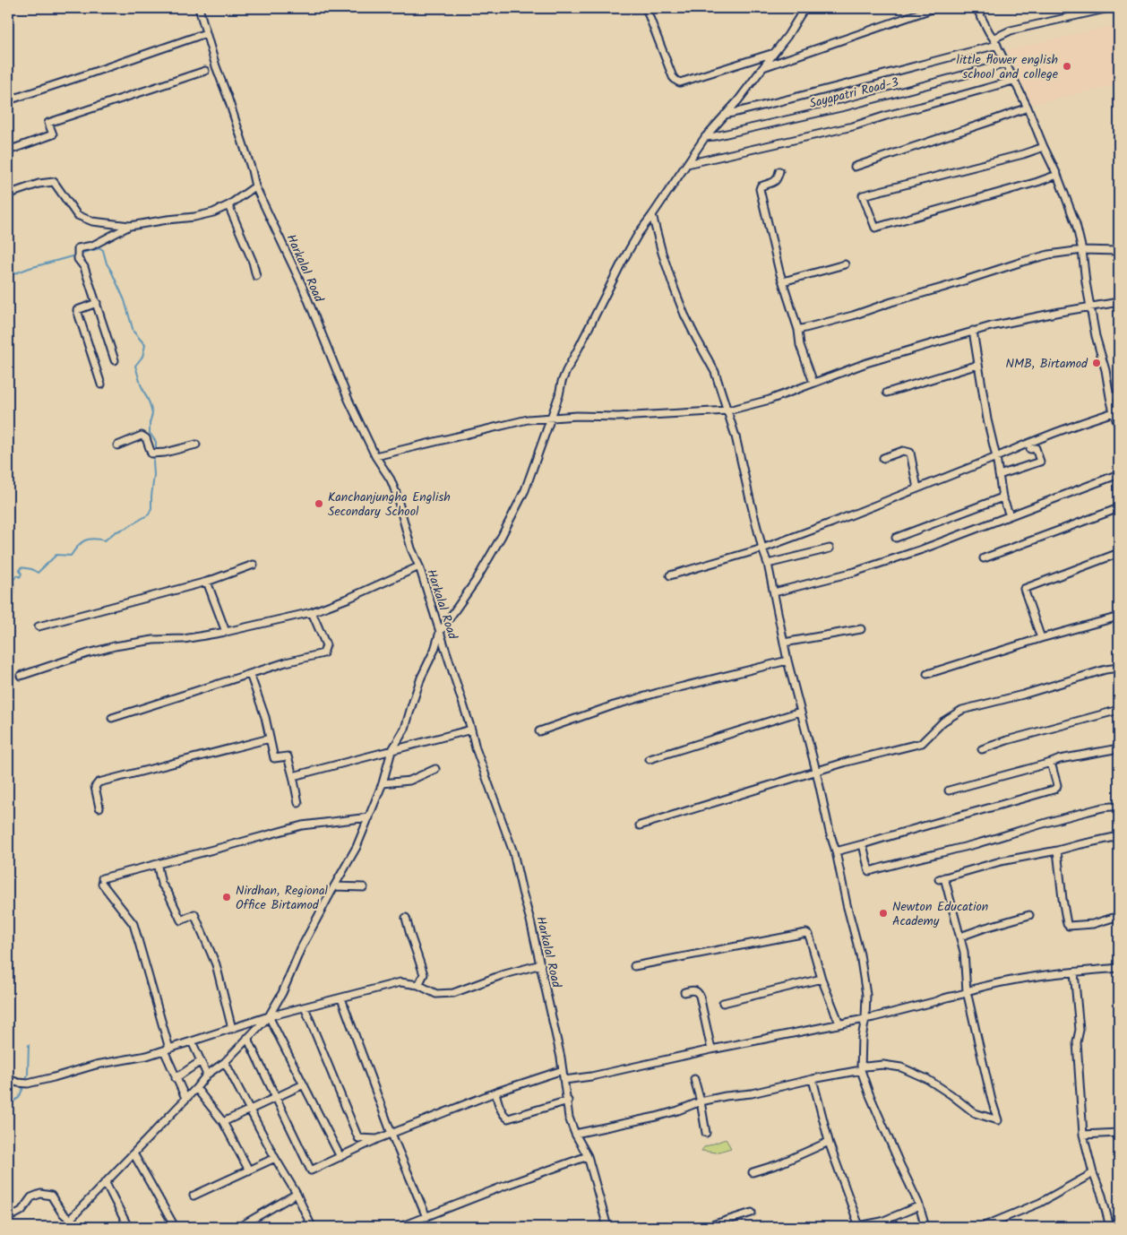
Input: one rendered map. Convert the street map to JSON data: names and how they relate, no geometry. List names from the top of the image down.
{
  "streets": {
    "street": ["Sayapatri Road-3", "Harkalal Road"]
  },
  "places": [
    "little flower english school and college",
    "NMB, Birtamod",
    "Kanchanjungha English Secondary School",
    "Nirdhan, Regional Office Birtamod",
    "Newton Education Academy"
  ]
}
